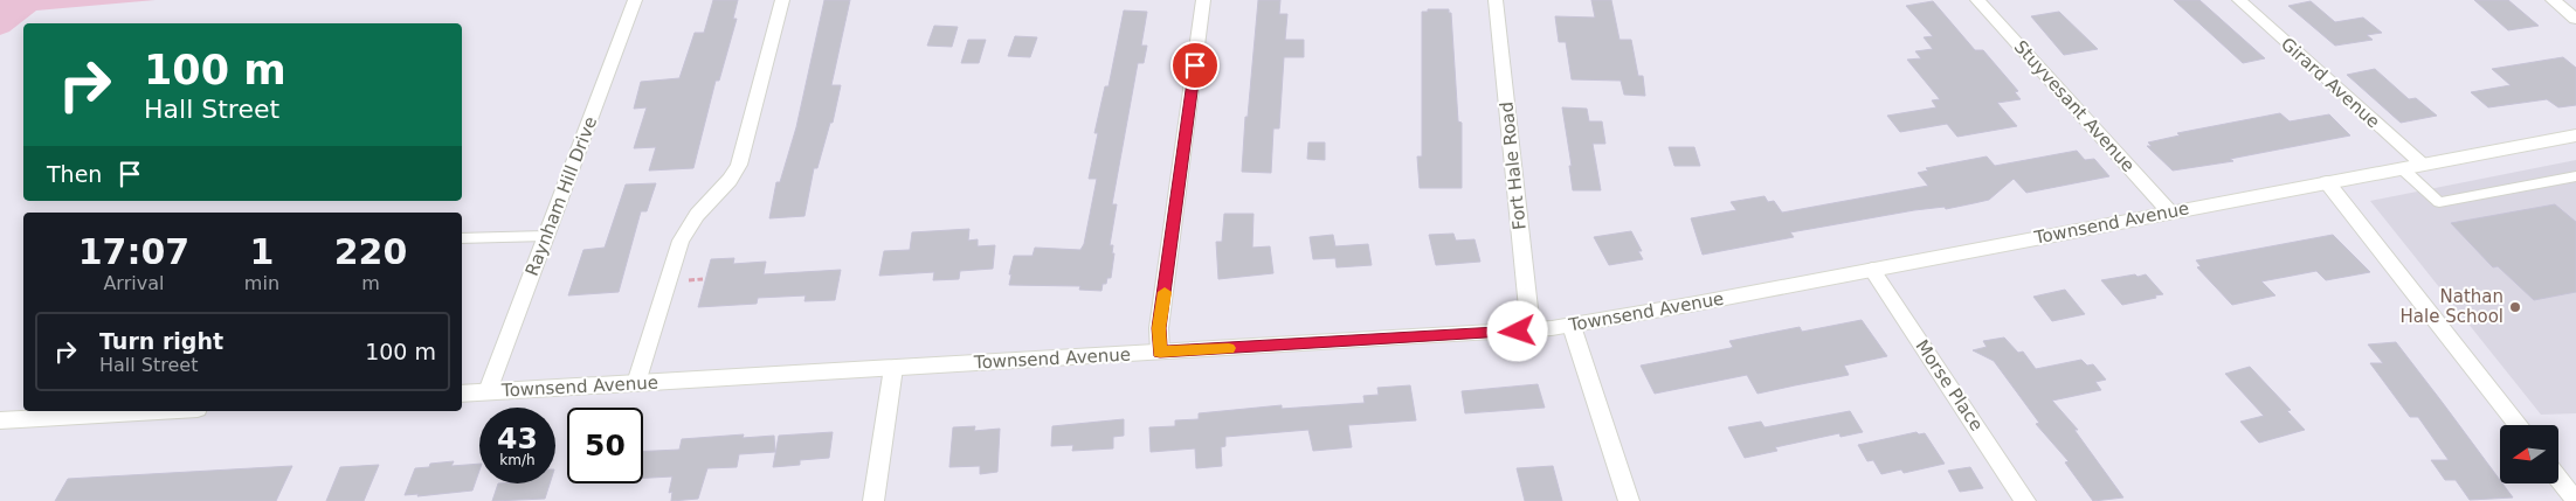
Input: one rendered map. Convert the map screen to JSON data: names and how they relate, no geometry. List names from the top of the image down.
{
  "streets": {
    "street": [
      "Girard Avenue",
      "Stuyvesant Avenue",
      "Fort Hale Road",
      "Raynham Hill Drive",
      "Townsend Avenue",
      "Morse Place"
    ]
  },
  "crossings": [
    ["Girard Avenue", "Townsend Avenue"],
    ["Stuyvesant Avenue", "Townsend Avenue"],
    ["Fort Hale Road", "Townsend Avenue"],
    ["Raynham Hill Drive", "Townsend Avenue"],
    ["Townsend Avenue", "Morse Place"]
  ],
  "places": ["Nathan Hale School"],
  "north": "left",
  "page": {
    "turn": ["100 m", "Hall Street"],
    "then": "Then",
    "eta": [
      "17:07",
      "Arrival",
      "1",
      "min",
      "220",
      "m"
    ],
    "list": [
      {
        "name": "Turn right",
        "note": "Hall Street",
        "value": "100 m"
      }
    ],
    "speed": "43 km/h",
    "limit": "50"
  }
}
